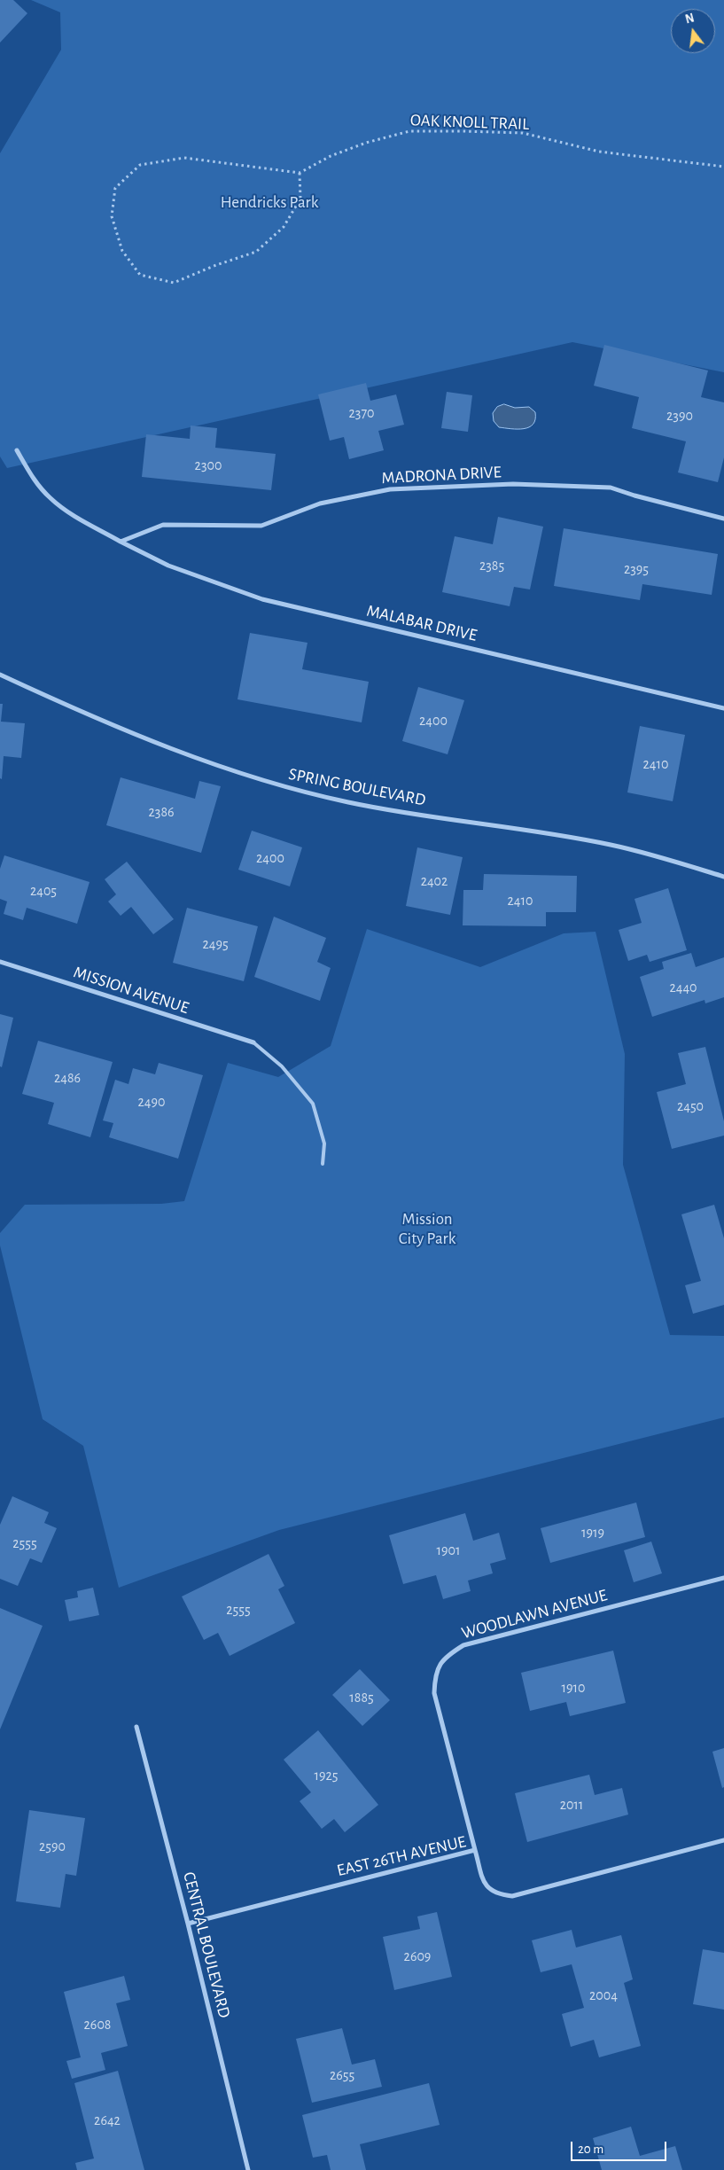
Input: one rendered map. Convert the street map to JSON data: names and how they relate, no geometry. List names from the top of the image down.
{
  "streets": {
    "street": [
      "MADRONA DRIVE",
      "MALABAR DRIVE",
      "SPRING BOULEVARD",
      "MISSION AVENUE",
      "WOODLAWN AVENUE",
      "EAST 26TH AVENUE",
      "CENTRAL BOULEVARD"
    ],
    "path": ["OAK KNOLL TRAIL"]
  },
  "crossings": [
    ["MADRONA DRIVE", "MALABAR DRIVE"],
    ["WOODLAWN AVENUE", "EAST 26TH AVENUE"],
    ["EAST 26TH AVENUE", "CENTRAL BOULEVARD"]
  ],
  "parks": ["Hendricks Park", "Mission City Park"],
  "house_numbers": [
    "2370",
    "2390",
    "2300",
    "2385",
    "2395",
    "2400",
    "2410",
    "2386",
    "2400",
    "2402",
    "2405",
    "2410",
    "2495",
    "2440",
    "2486",
    "2490",
    "2450",
    "1919",
    "2555",
    "1901",
    "2555",
    "1910",
    "1885",
    "1925",
    "2011",
    "2590",
    "2609",
    "2004",
    "2608",
    "2655",
    "2642"
  ],
  "scale_bar": "20 m",
  "north": "top"
}
